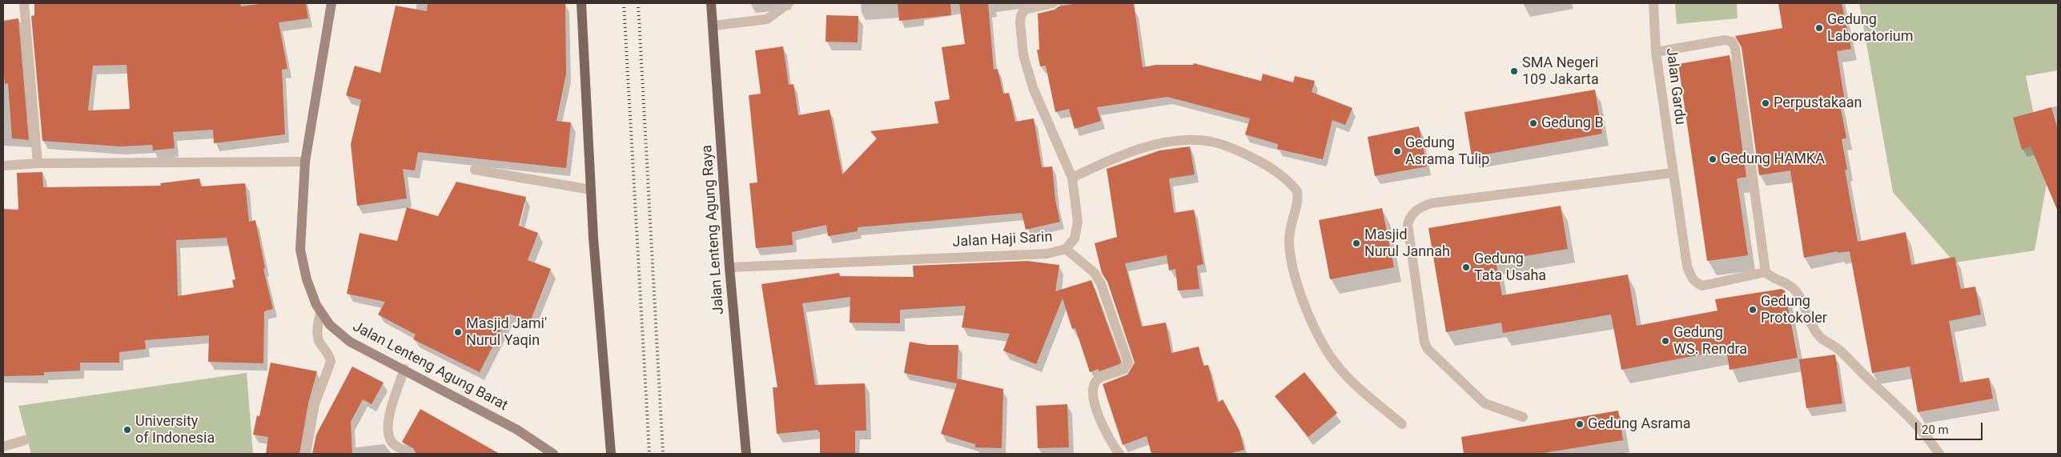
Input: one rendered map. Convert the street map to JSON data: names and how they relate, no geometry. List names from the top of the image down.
{
  "streets": {
    "main road": ["Jalan Lenteng Agung Raya", "Jalan Lenteng Agung Barat"],
    "street": ["Jalan Gardu", "Jalan Haji Sarin"]
  },
  "crossings": [
    ["Jalan Lenteng Agung Raya", "Jalan Haji Sarin"]
  ],
  "places": [
    "Gedung Laboratorium",
    "SMA Negeri 109 Jakarta",
    "Perpustakaan",
    "Gedung B",
    "Gedung Asrama Tulip",
    "Gedung HAMKA",
    "Masjid Nurul Jannah",
    "Gedung Tata Usaha",
    "Gedung Protokoler",
    "Masjid Jami' Nurul Yaqin",
    "Gedung WS. Rendra",
    "Gedung Asrama",
    "University of Indonesia"
  ],
  "scale_bar": "20 m"
}
